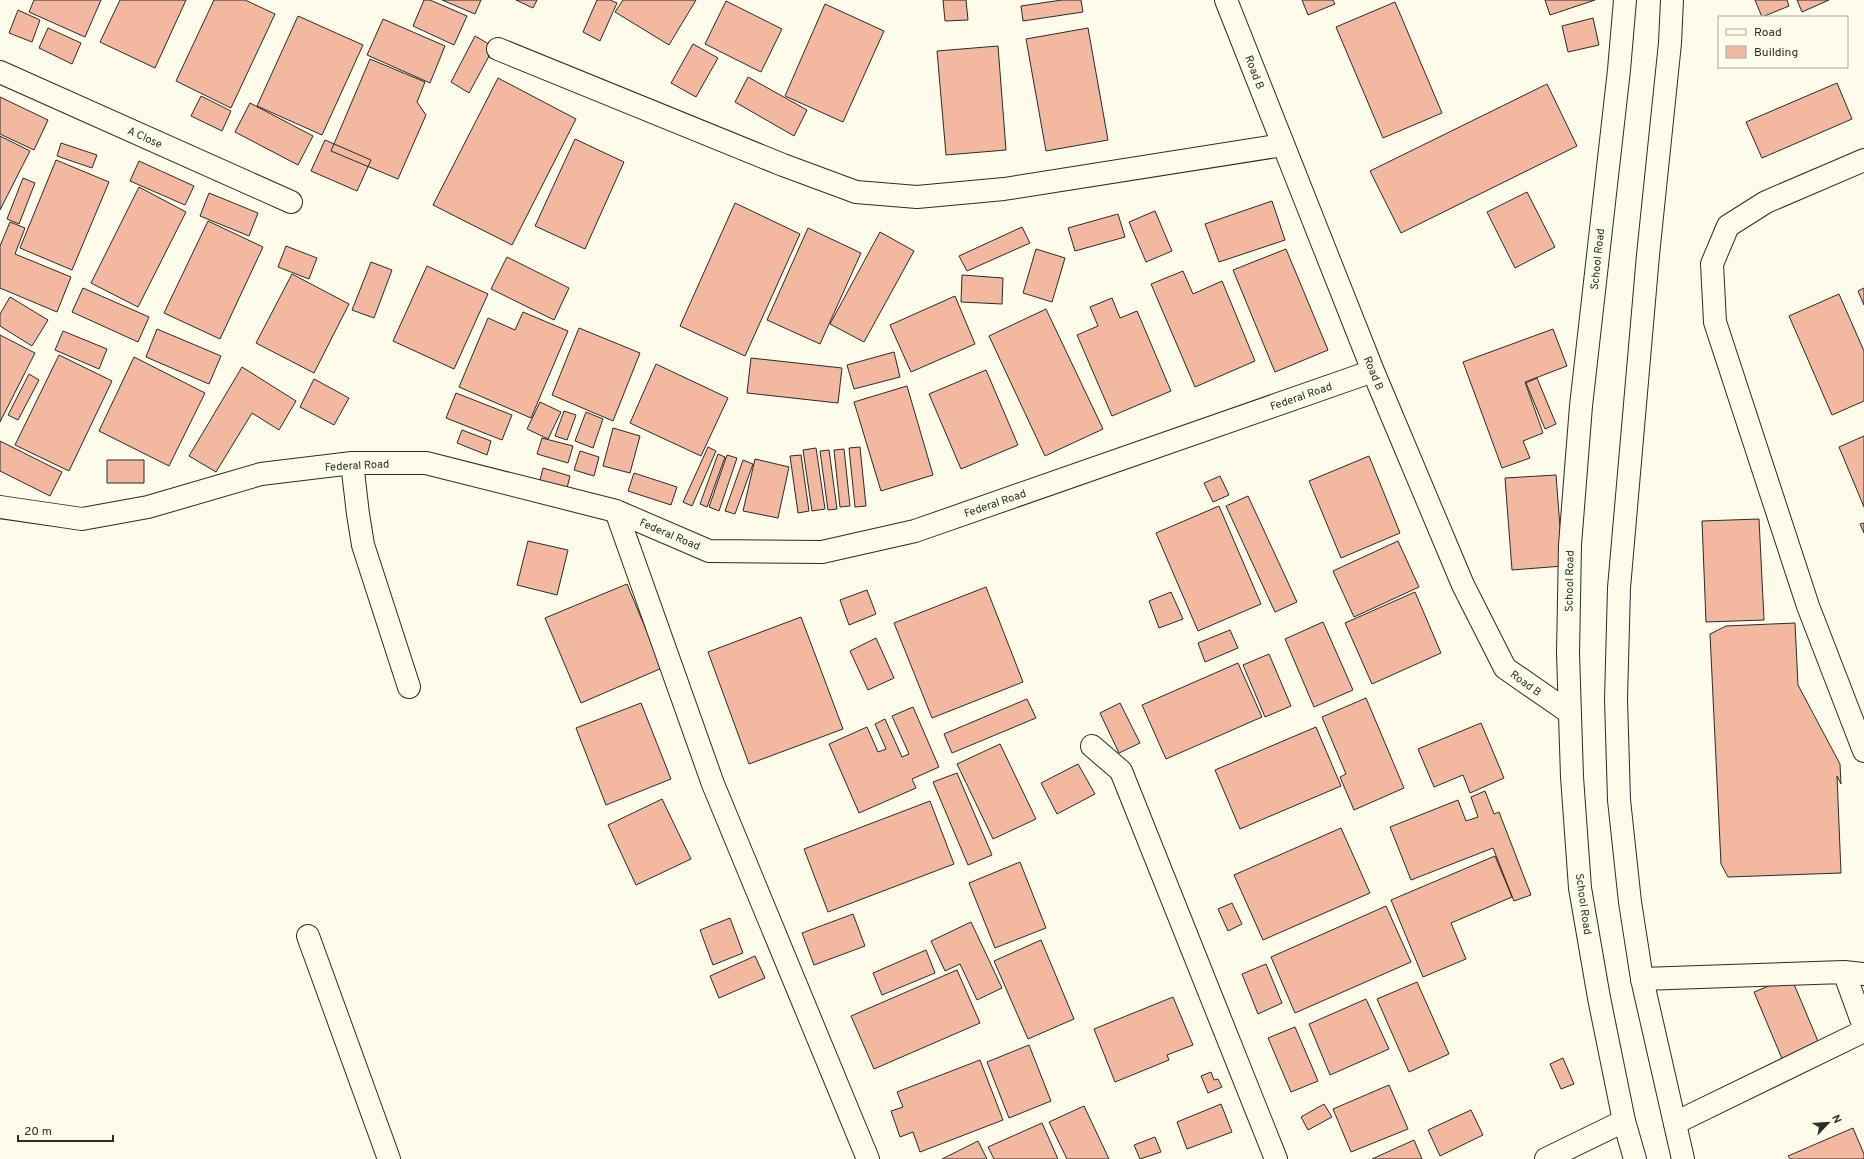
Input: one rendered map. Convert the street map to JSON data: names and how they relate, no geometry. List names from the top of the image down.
{
  "streets": {
    "street": [
      "Road B",
      "A Close",
      "School Road",
      "Federal Road"
    ]
  },
  "crossings": [
    ["Road B", "School Road"],
    ["Road B", "Federal Road"]
  ],
  "legend": ["Road", "Building"],
  "scale_bar": "20 m",
  "north": "top right"
}
